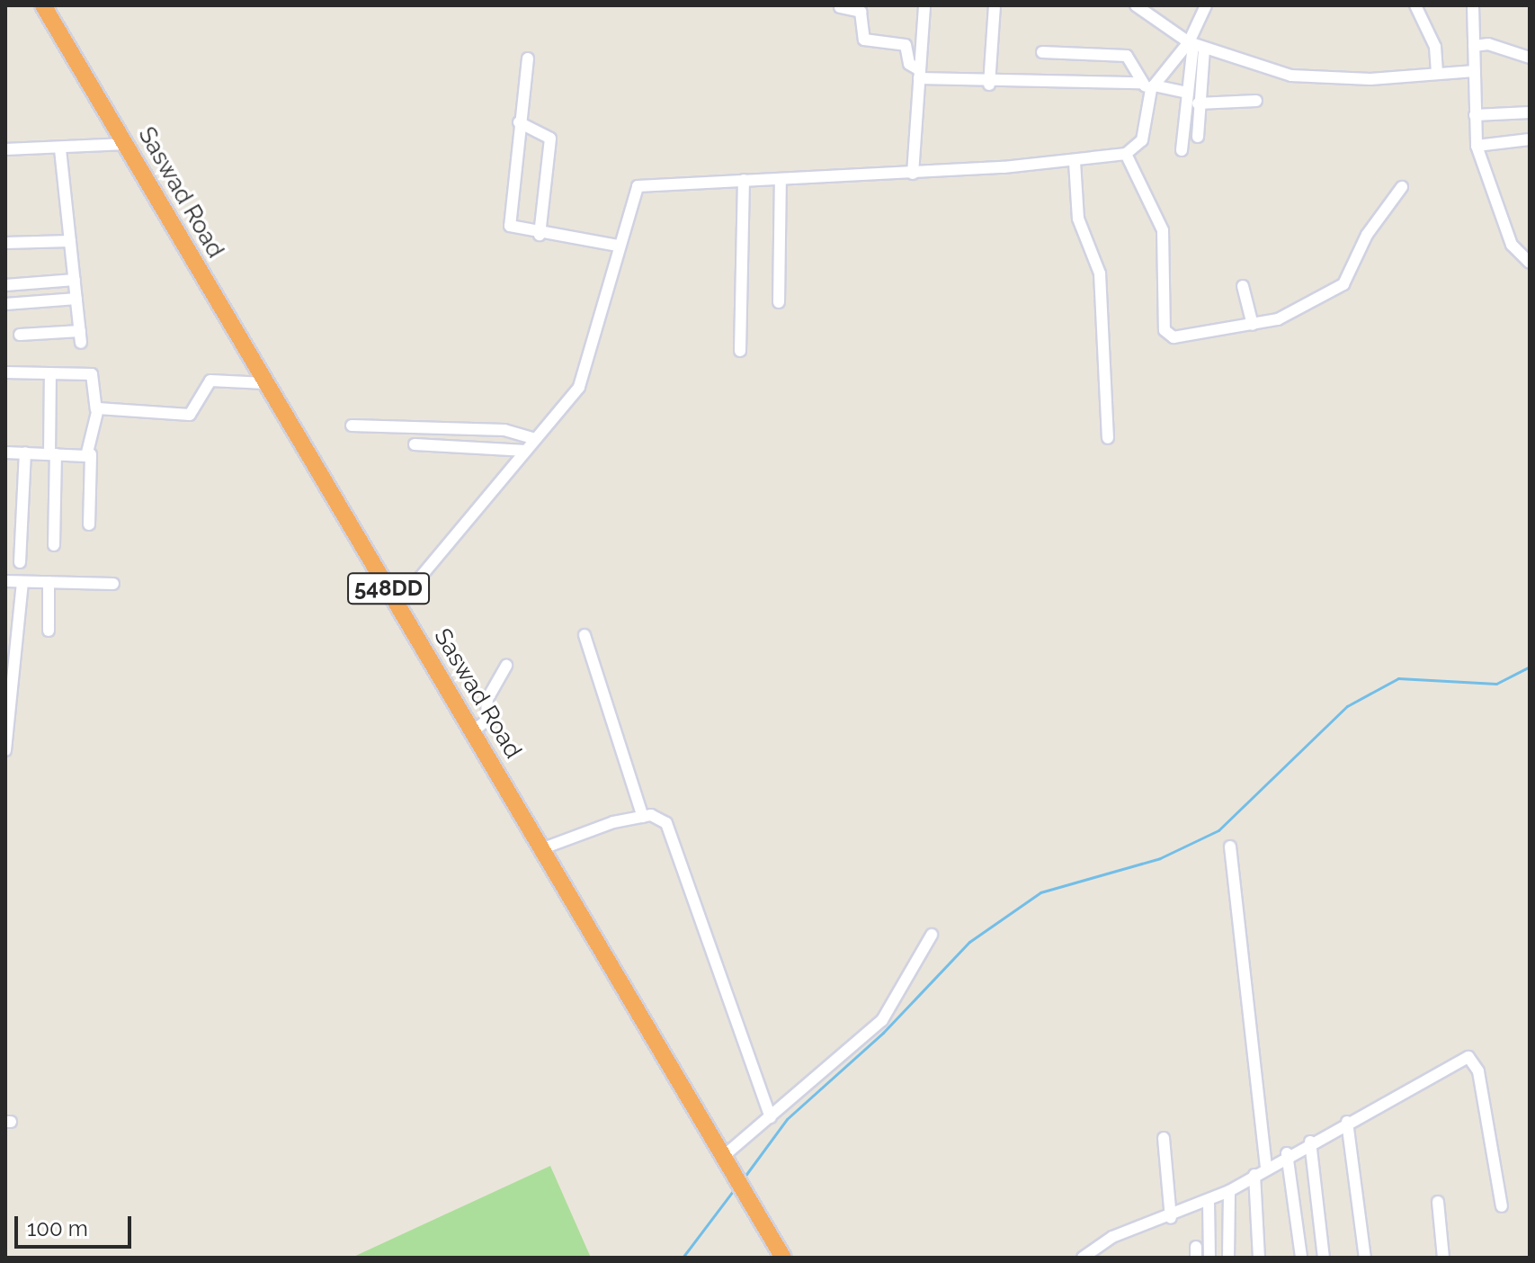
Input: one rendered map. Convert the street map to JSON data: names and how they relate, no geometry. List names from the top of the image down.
{
  "streets": {
    "highway": ["Saswad Road", "548DD"]
  },
  "scale_bar": "100 m"
}
